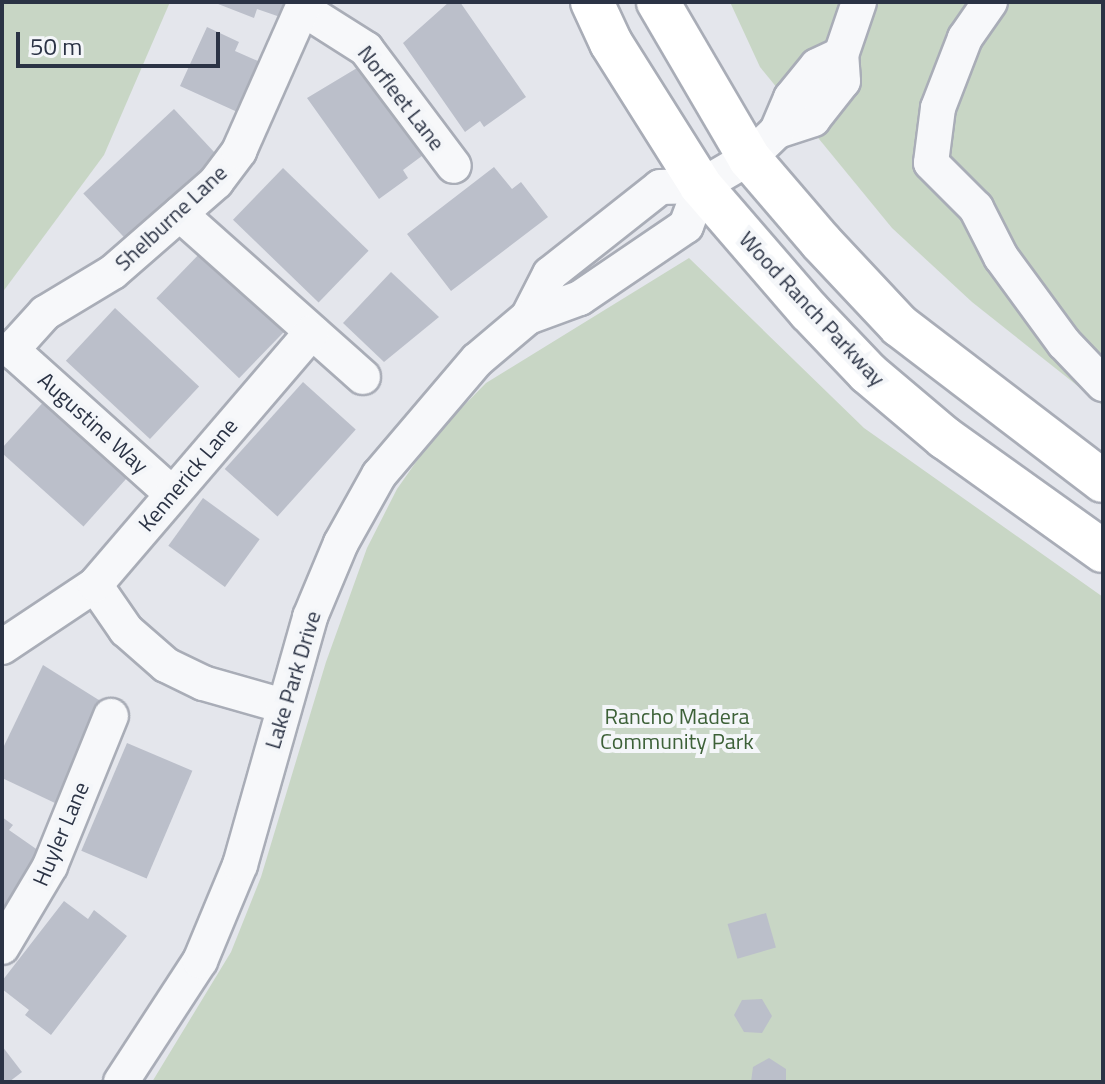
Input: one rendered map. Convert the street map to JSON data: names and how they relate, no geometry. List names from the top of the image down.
{
  "streets": {
    "main road": ["Wood Ranch Parkway"],
    "street": [
      "Norfleet Lane",
      "Shelburne Lane",
      "Augustine Way",
      "Kennerick Lane",
      "Lake Park Drive",
      "Huyler Lane"
    ]
  },
  "crossings": [
    ["Norfleet Lane", "Shelburne Lane"],
    ["Shelburne Lane", "Augustine Way"],
    ["Wood Ranch Parkway", "Lake Park Drive"],
    ["Augustine Way", "Kennerick Lane"]
  ],
  "parks": ["Rancho Madera Community Park"],
  "scale_bar": "50 m"
}
